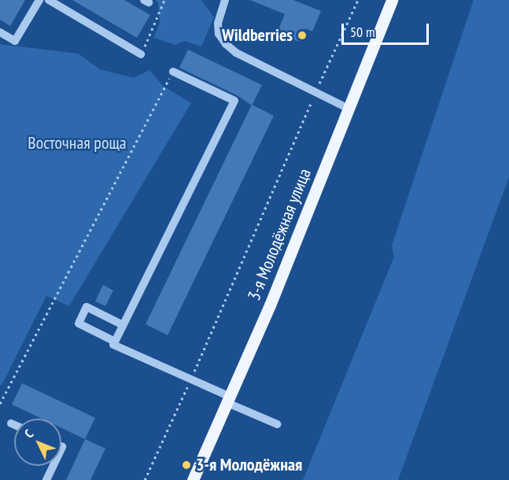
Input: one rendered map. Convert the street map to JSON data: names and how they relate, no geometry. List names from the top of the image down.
{
  "streets": {
    "main road": ["3-я Молодёжная улица"]
  },
  "parks": ["Восточная роща"],
  "places": ["Wildberries", "3-я Молодёжная"],
  "scale_bar": "50 m",
  "north": "top left"
}
